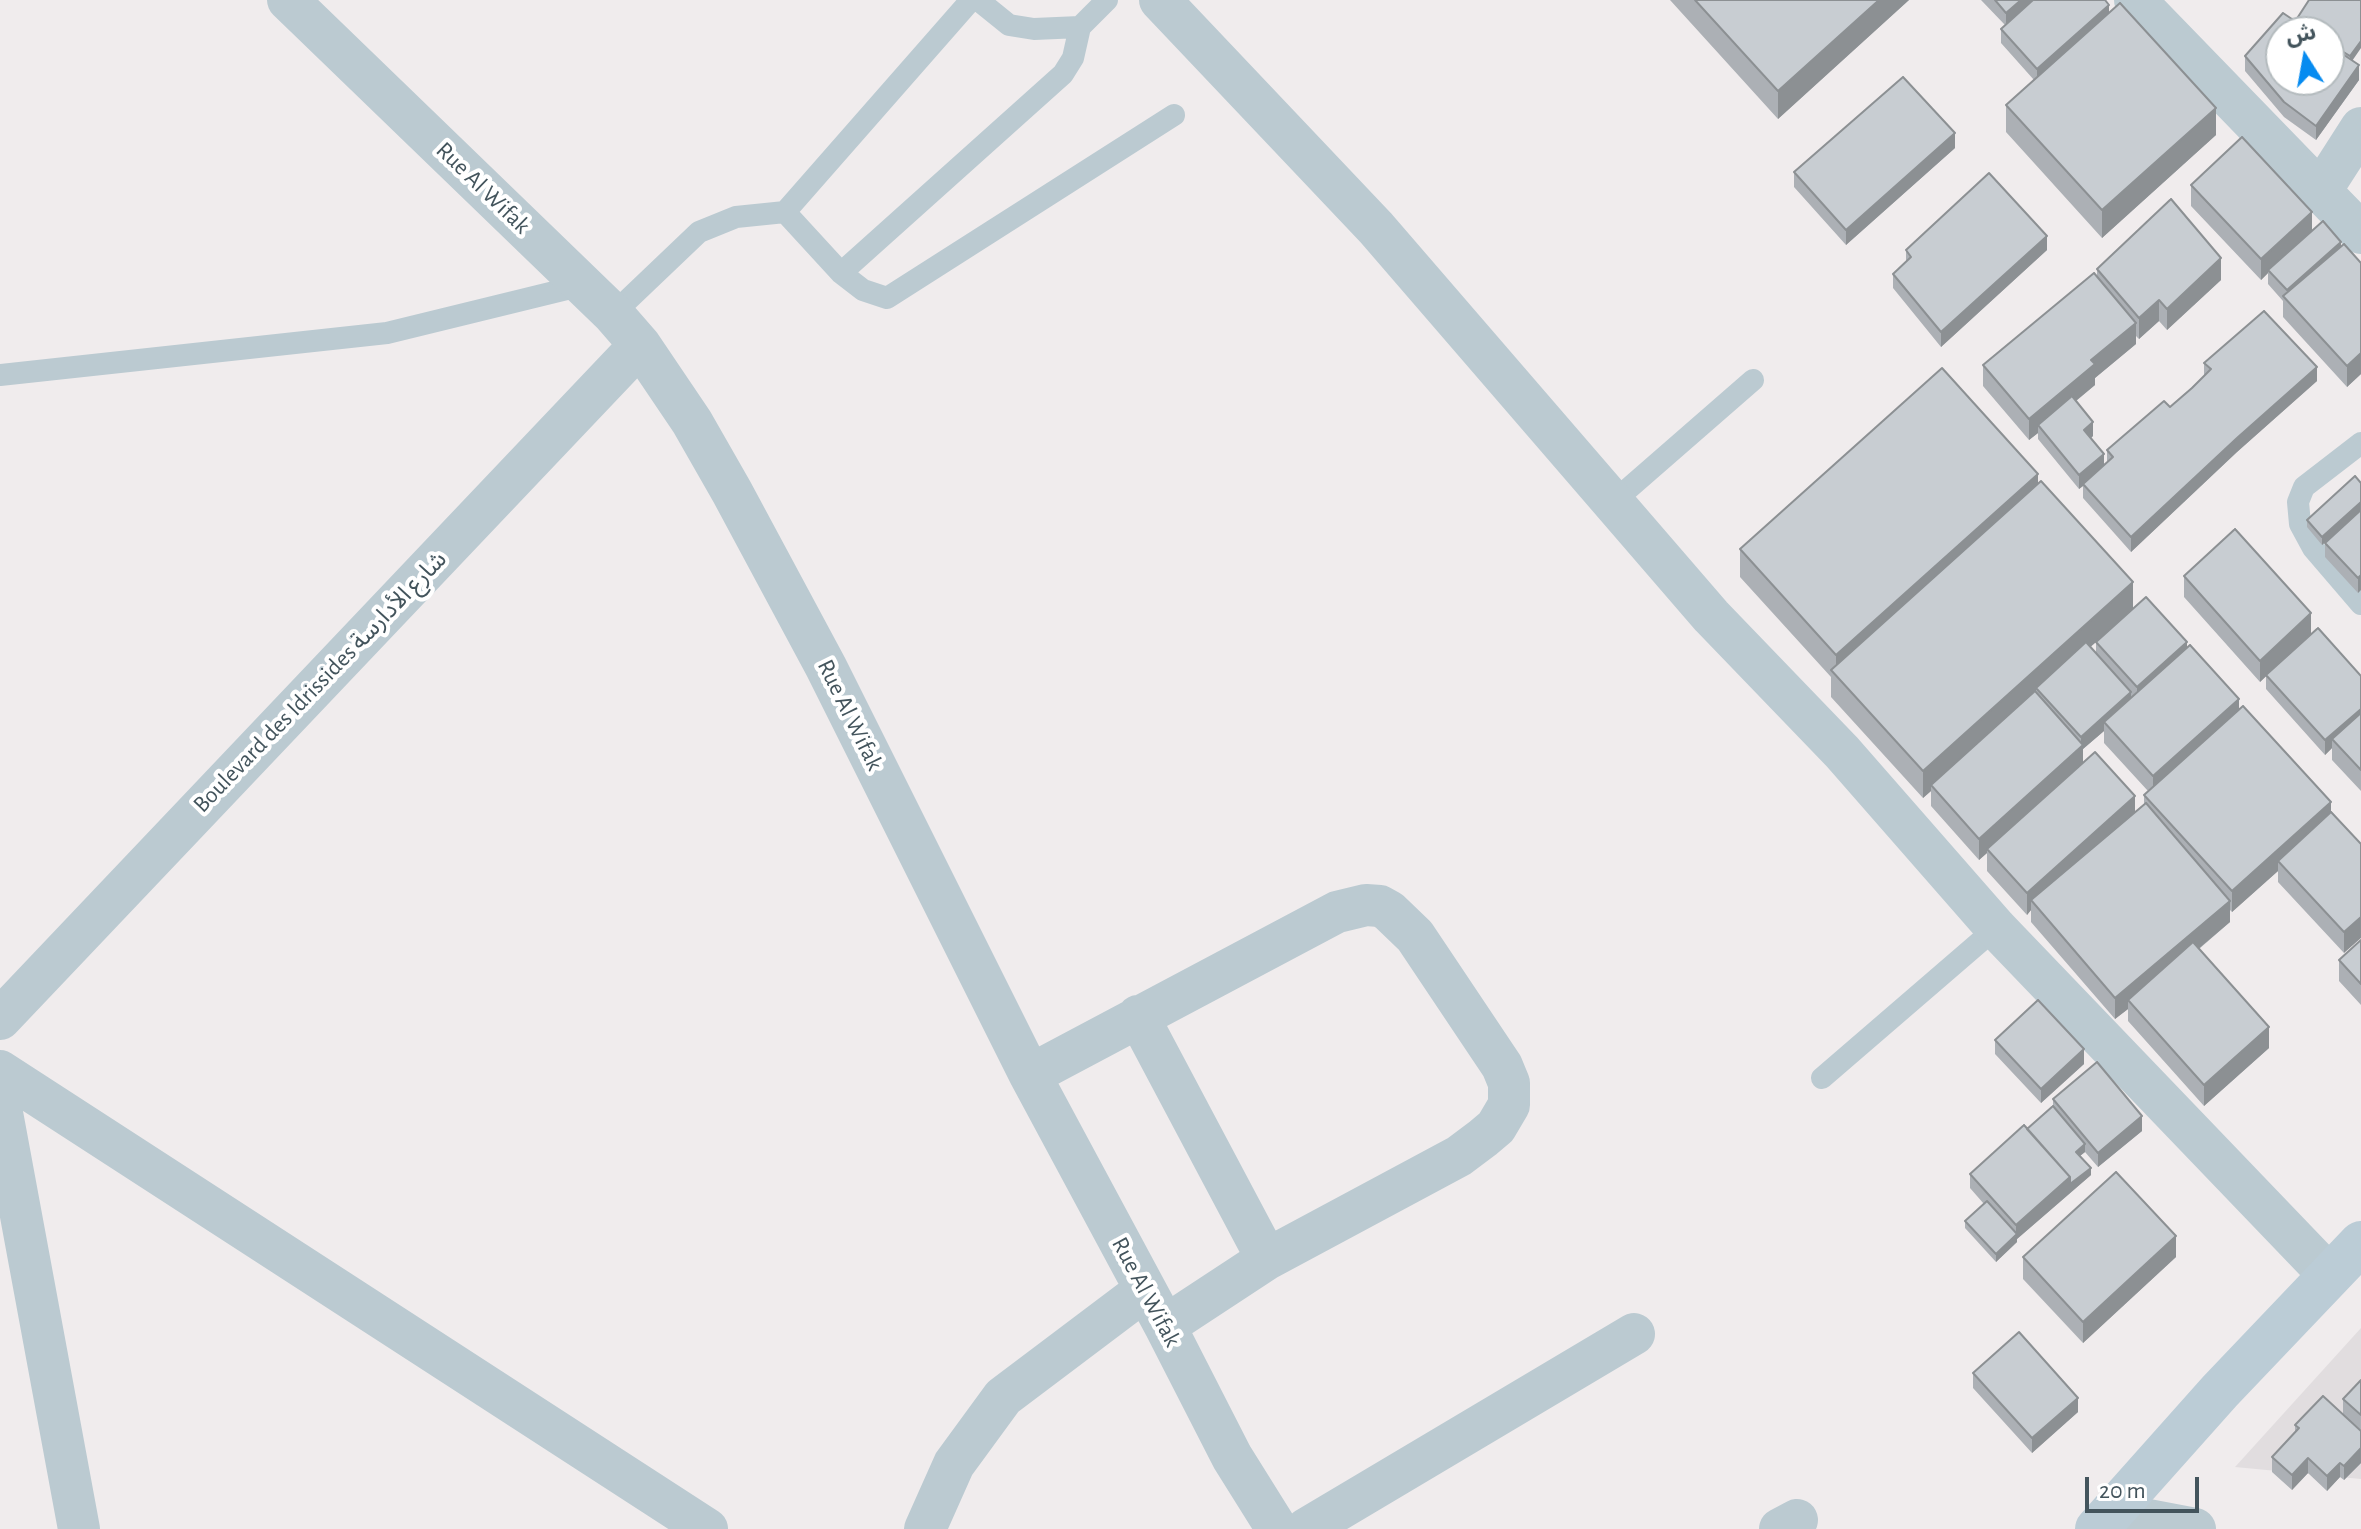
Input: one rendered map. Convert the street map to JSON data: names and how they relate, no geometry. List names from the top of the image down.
{
  "streets": {
    "street": ["Rue Al Wifak", "Boulevard des Idrissides شارع الأدارسة"]
  },
  "crossings": [
    ["Rue Al Wifak", "Boulevard des Idrissides شارع الأدارسة"]
  ],
  "scale_bar": "20 m",
  "north": "top"
}
